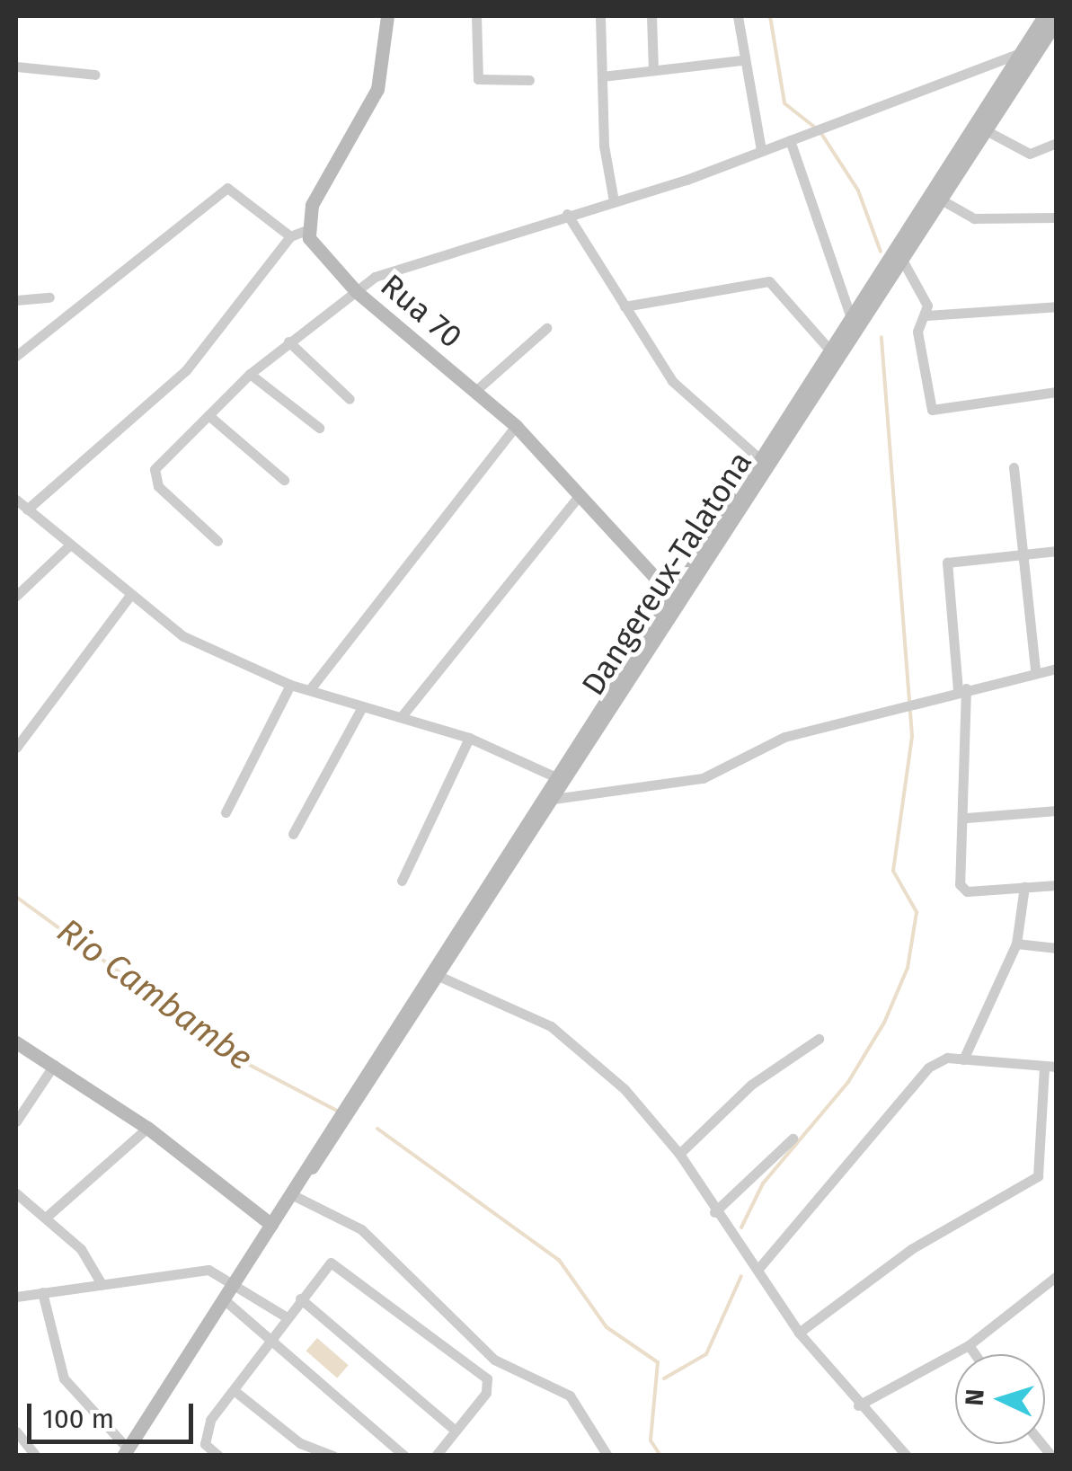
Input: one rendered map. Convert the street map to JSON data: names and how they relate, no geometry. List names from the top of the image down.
{
  "streets": {
    "main road": ["Rua 70", "Dangereux-Talatona"]
  },
  "crossings": [
    ["Rua 70", "Dangereux-Talatona"]
  ],
  "water": ["Rio Cambambe"],
  "scale_bar": "100 m",
  "north": "left"
}
